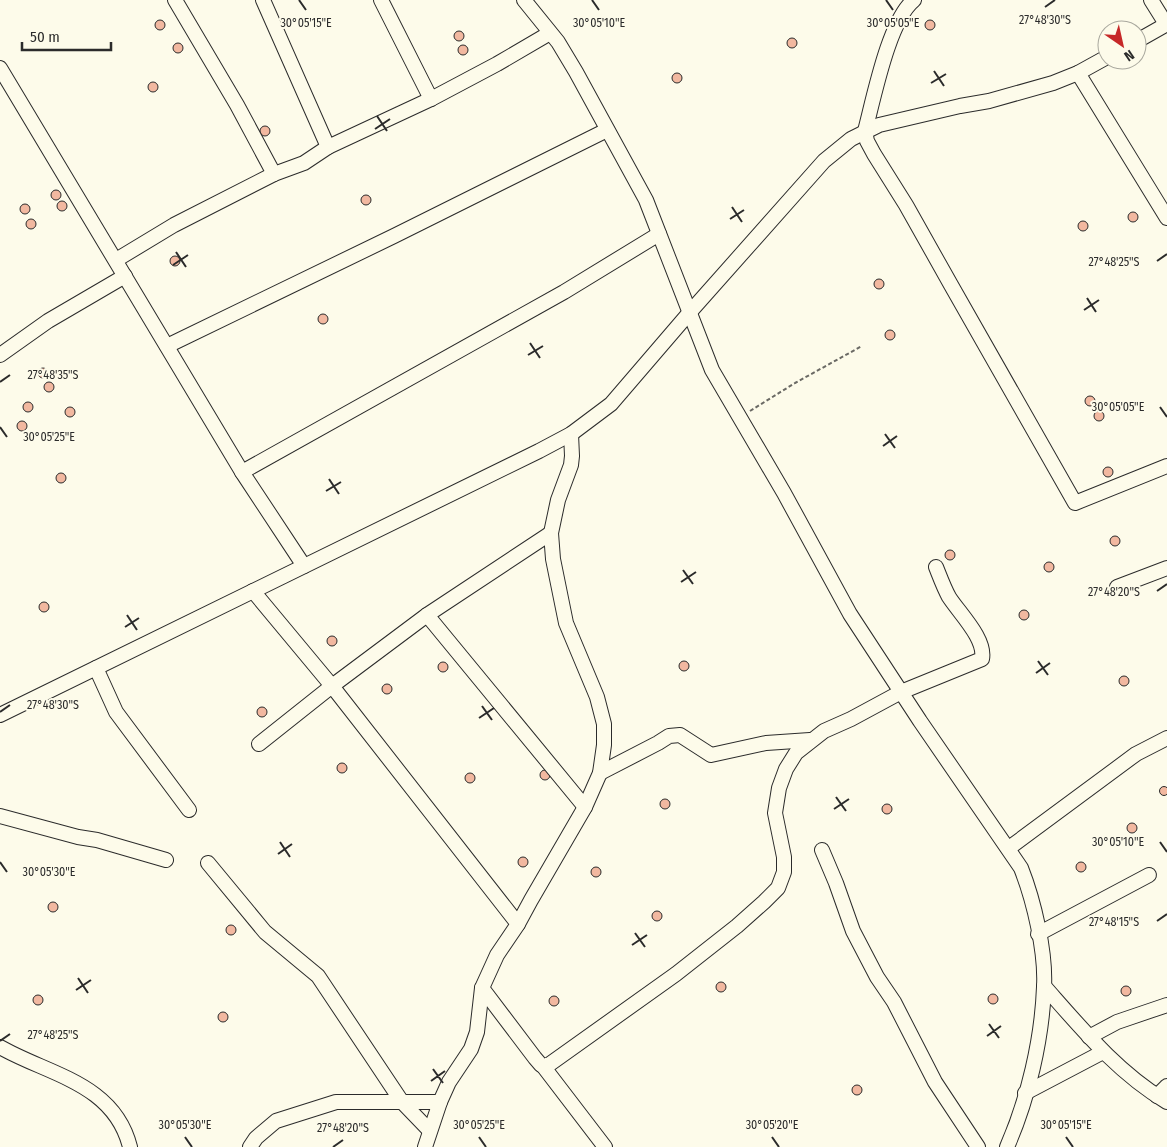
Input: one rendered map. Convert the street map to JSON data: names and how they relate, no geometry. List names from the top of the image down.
{
  "scale_bar": "50 m",
  "north": "bottom right",
  "coordinates": [
    "27°48'30\"S",
    "30°05'15\"E",
    "30°05'10\"E",
    "30°05'05\"E",
    "27°48'25\"S",
    "27°48'35\"S",
    "30°05'25\"E",
    "27°48'20\"S",
    "30°05'30\"E",
    "27°48'15\"S",
    "30°05'20\"E"
  ]
}
